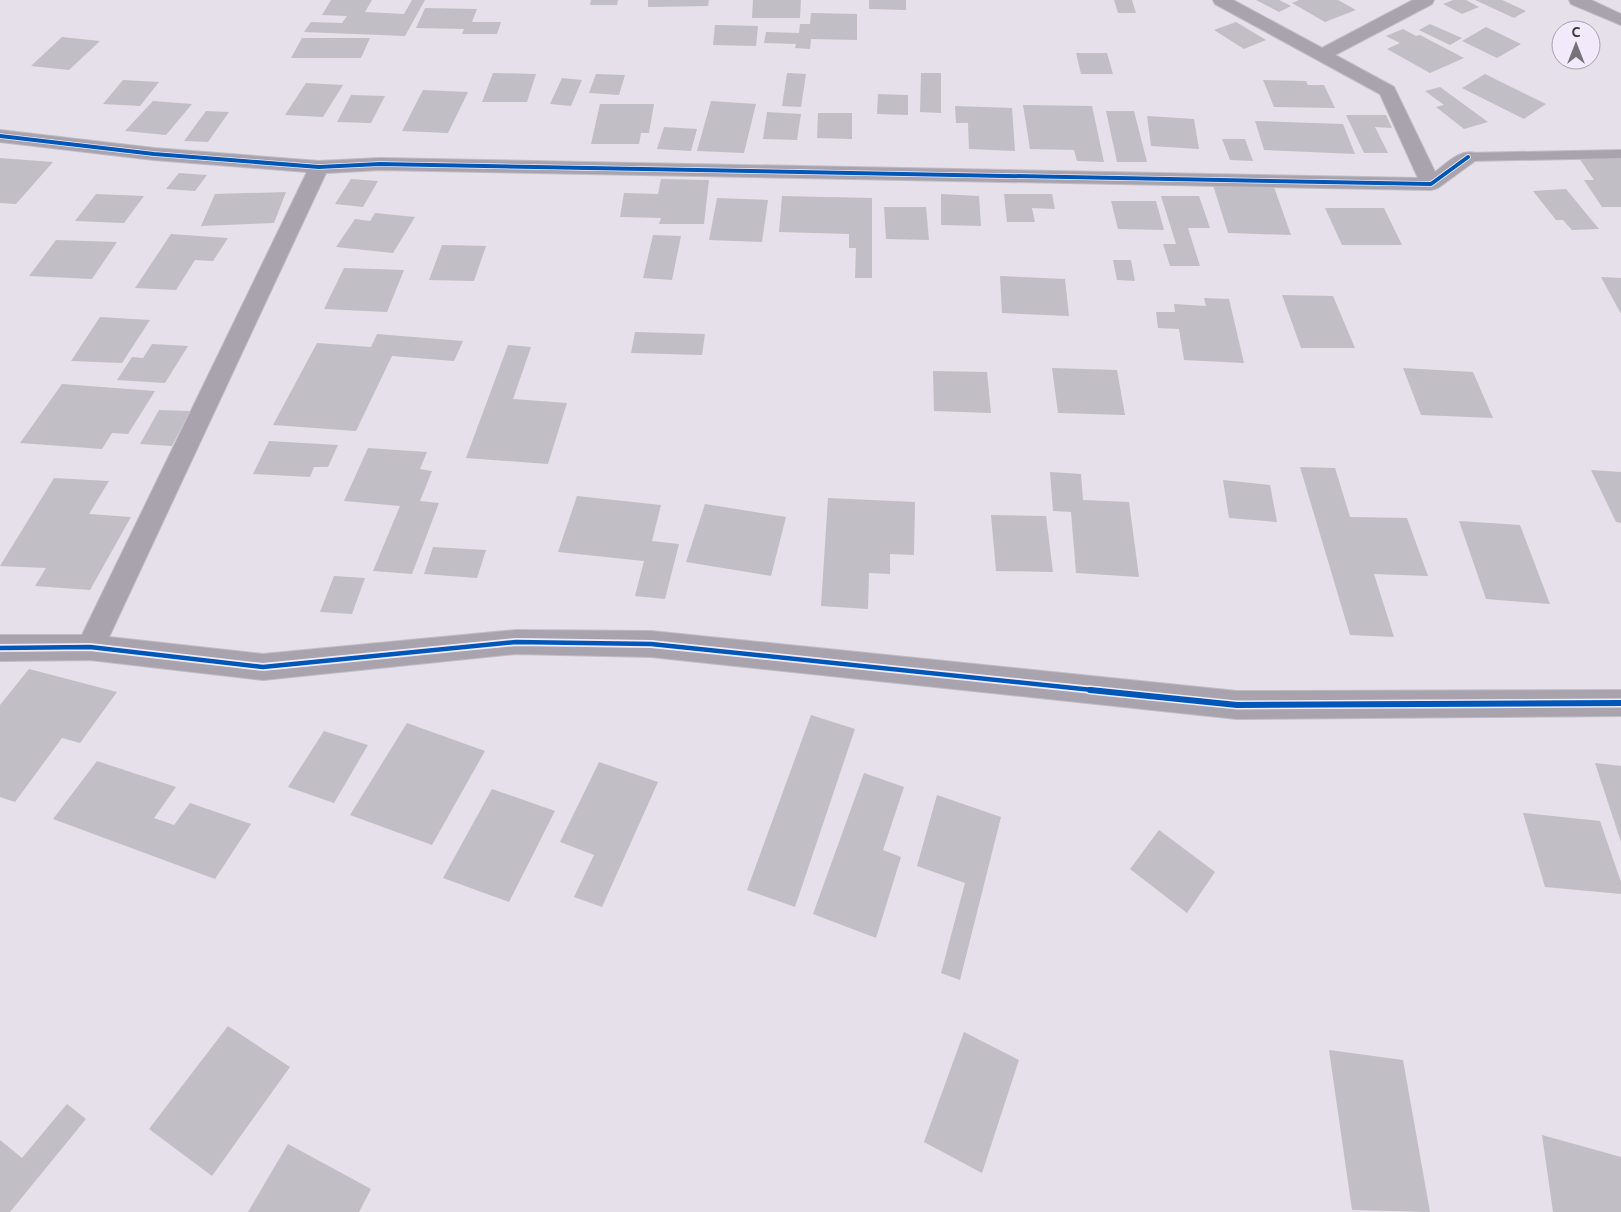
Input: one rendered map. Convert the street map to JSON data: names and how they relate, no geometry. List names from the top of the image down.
{
  "north": "top"
}
